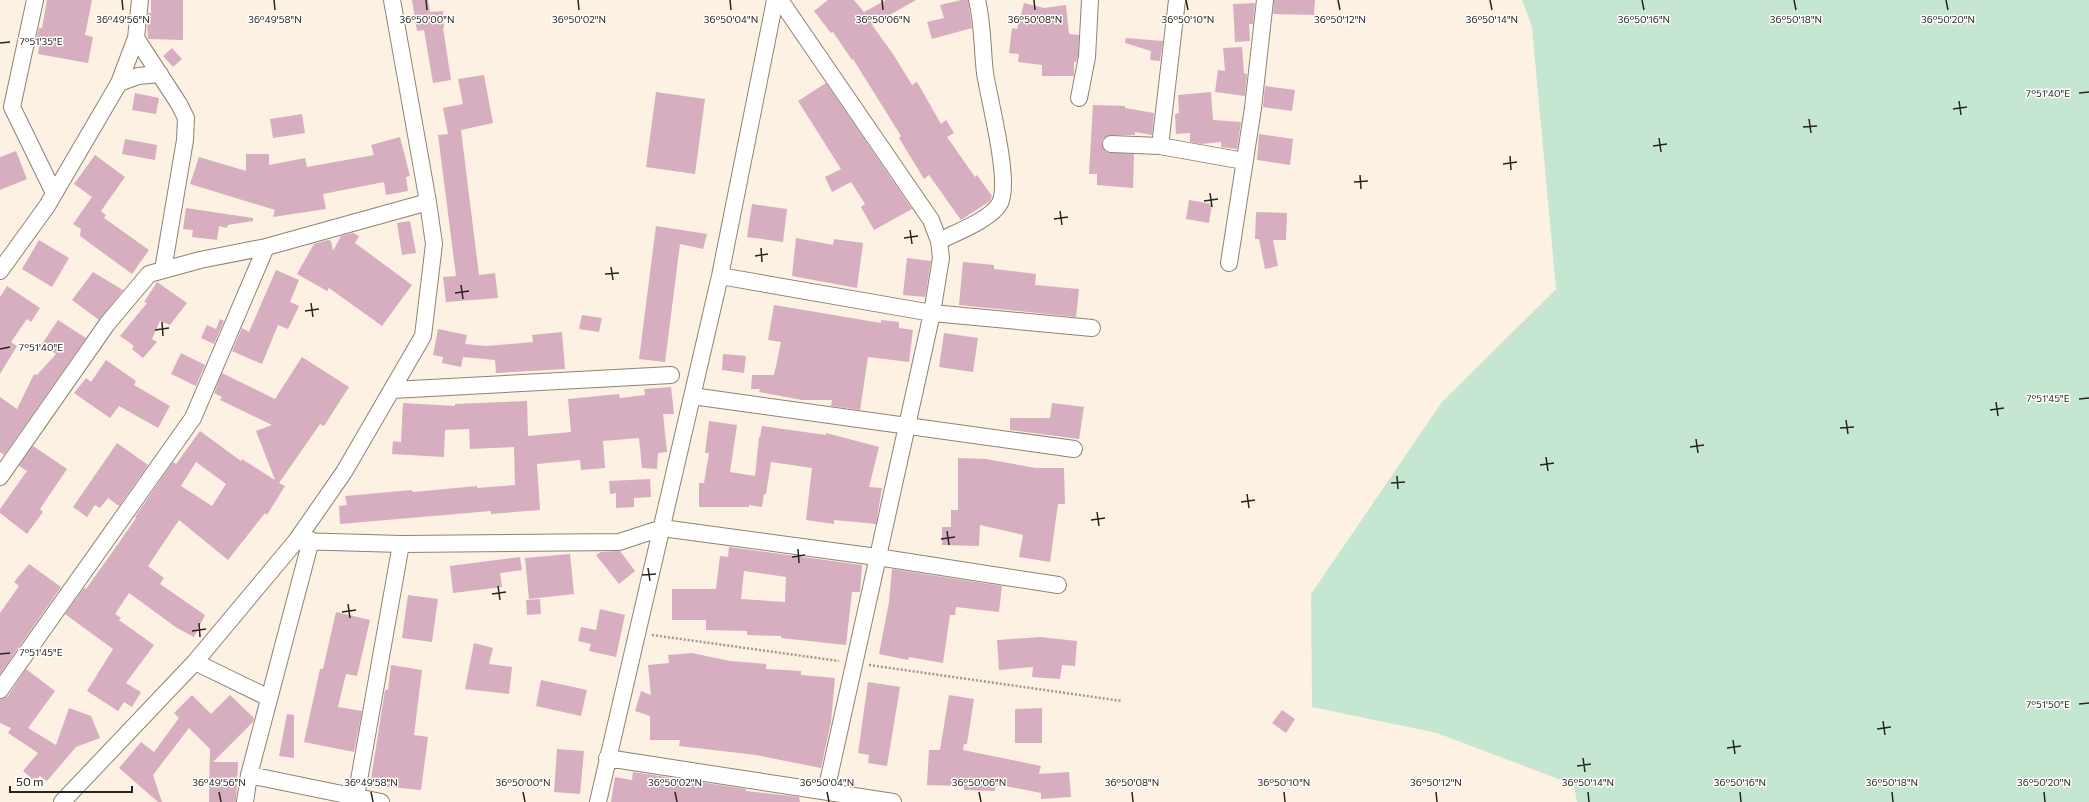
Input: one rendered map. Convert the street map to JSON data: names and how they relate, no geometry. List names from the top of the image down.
{
  "scale_bar": "50 m",
  "coordinates": [
    "36°49'56\"N",
    "36°49'58\"N",
    "36°50'00\"N",
    "36°50'02\"N",
    "36°50'04\"N",
    "36°50'06\"N",
    "36°50'08\"N",
    "36°50'10\"N",
    "36°50'12\"N",
    "36°50'14\"N",
    "36°50'16\"N",
    "36°50'18\"N",
    "36°50'20\"N",
    "7°51'35\"E",
    "7°51'40\"E",
    "7°51'45\"E",
    "7°51'50\"E"
  ]
}
